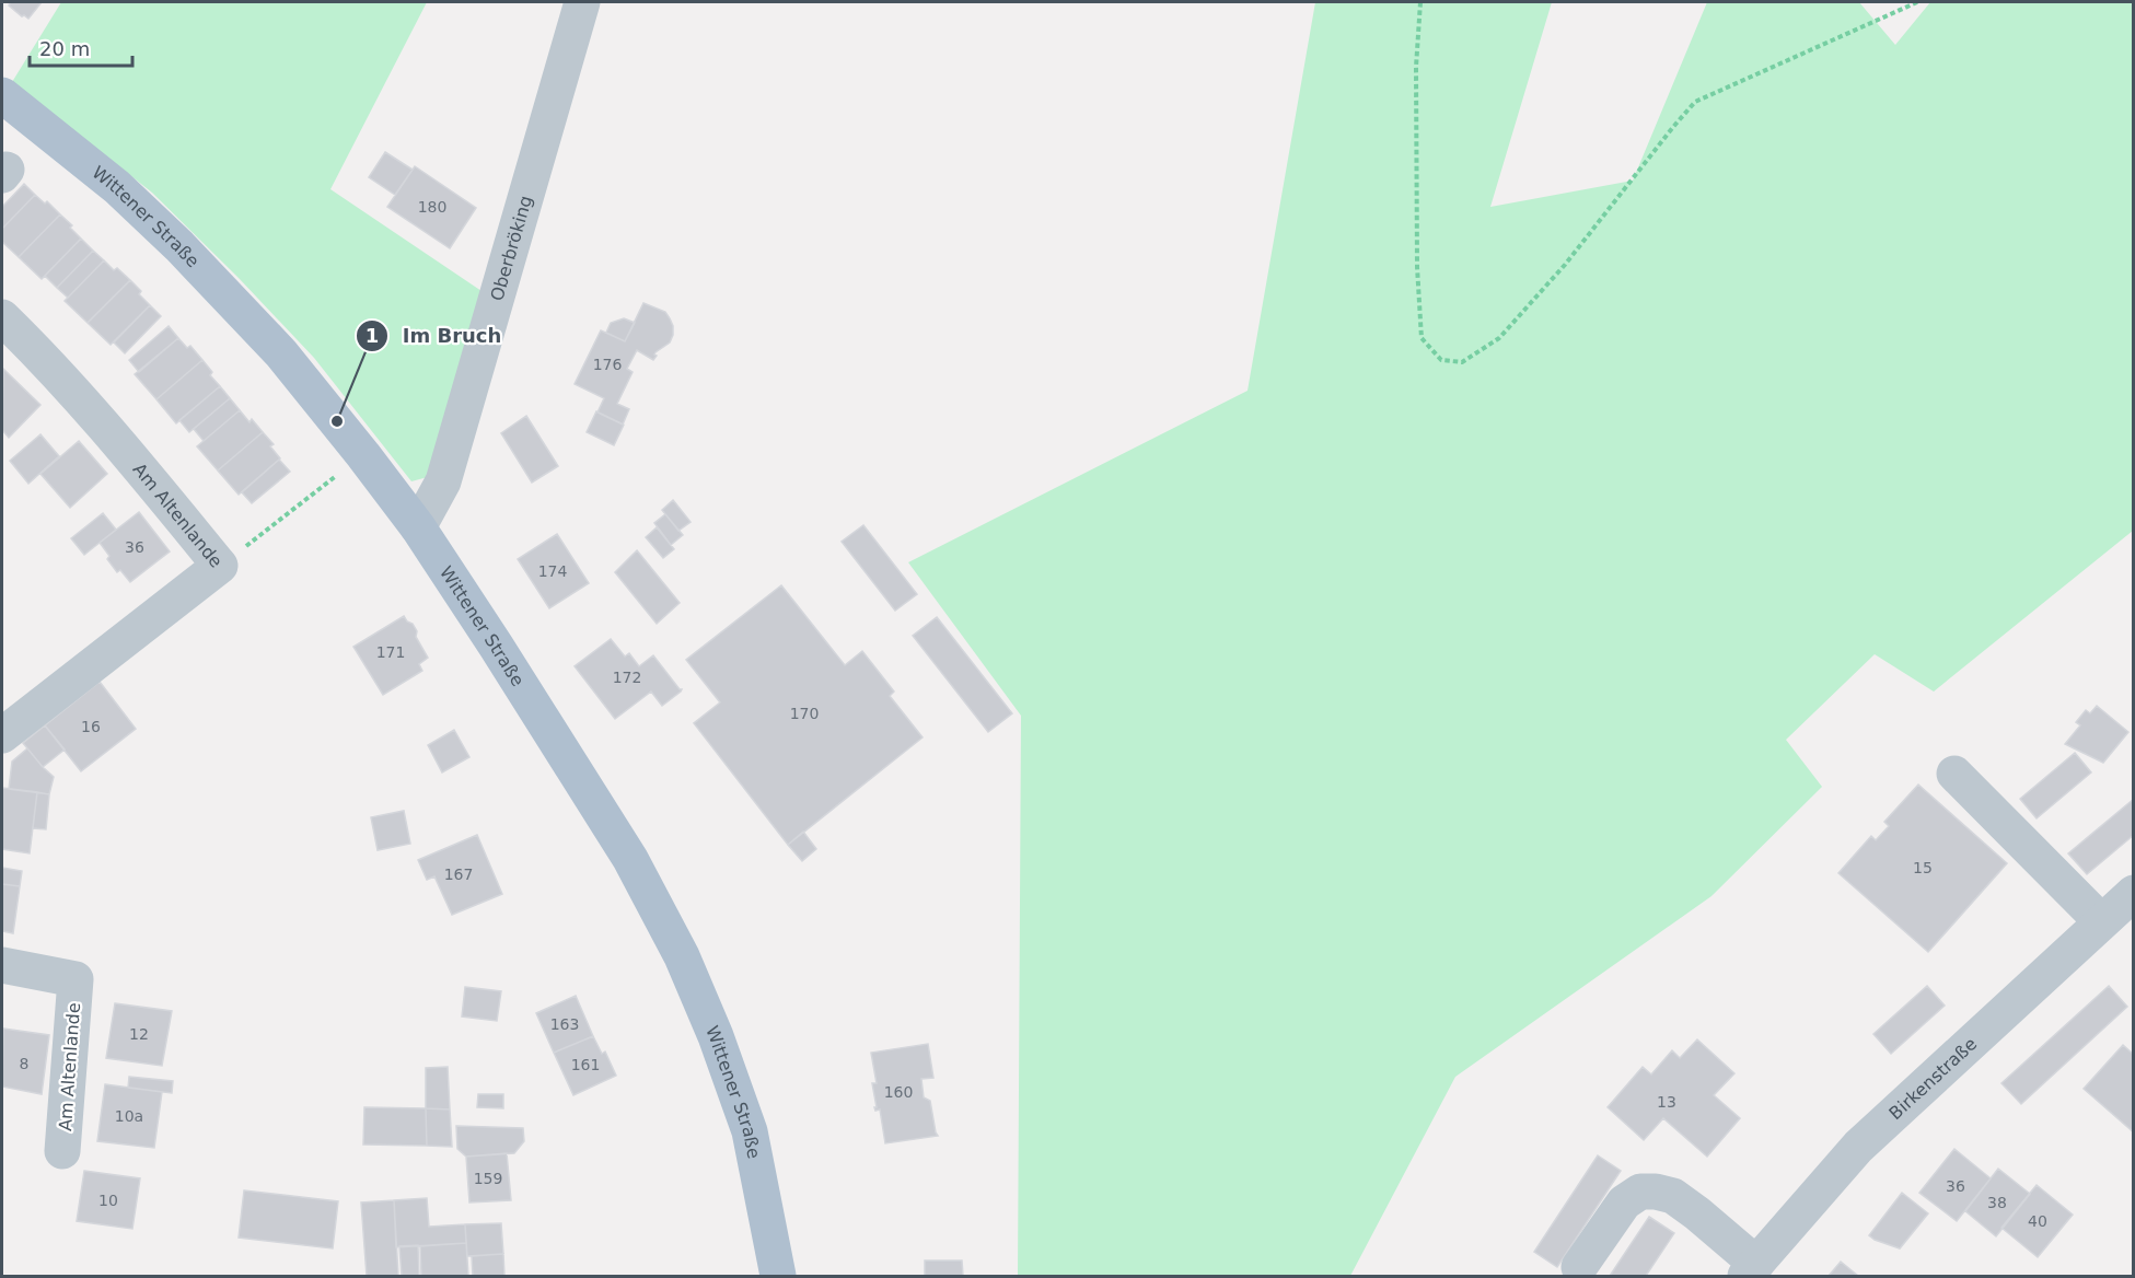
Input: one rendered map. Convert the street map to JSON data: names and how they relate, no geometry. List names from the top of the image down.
{
  "streets": {
    "main road": ["Wittener Straße"],
    "street": ["Oberbröking", "Am Altenlande", "Birkenstraße"]
  },
  "crossings": [
    ["Wittener Straße", "Oberbröking"]
  ],
  "places": ["Im Bruch"],
  "house_numbers": [
    "180",
    "176",
    "36",
    "174",
    "171",
    "172",
    "170",
    "16",
    "15",
    "167",
    "163",
    "12",
    "8",
    "161",
    "160",
    "13",
    "10a",
    "159",
    "36",
    "10",
    "38",
    "40"
  ],
  "scale_bar": "20 m"
}
